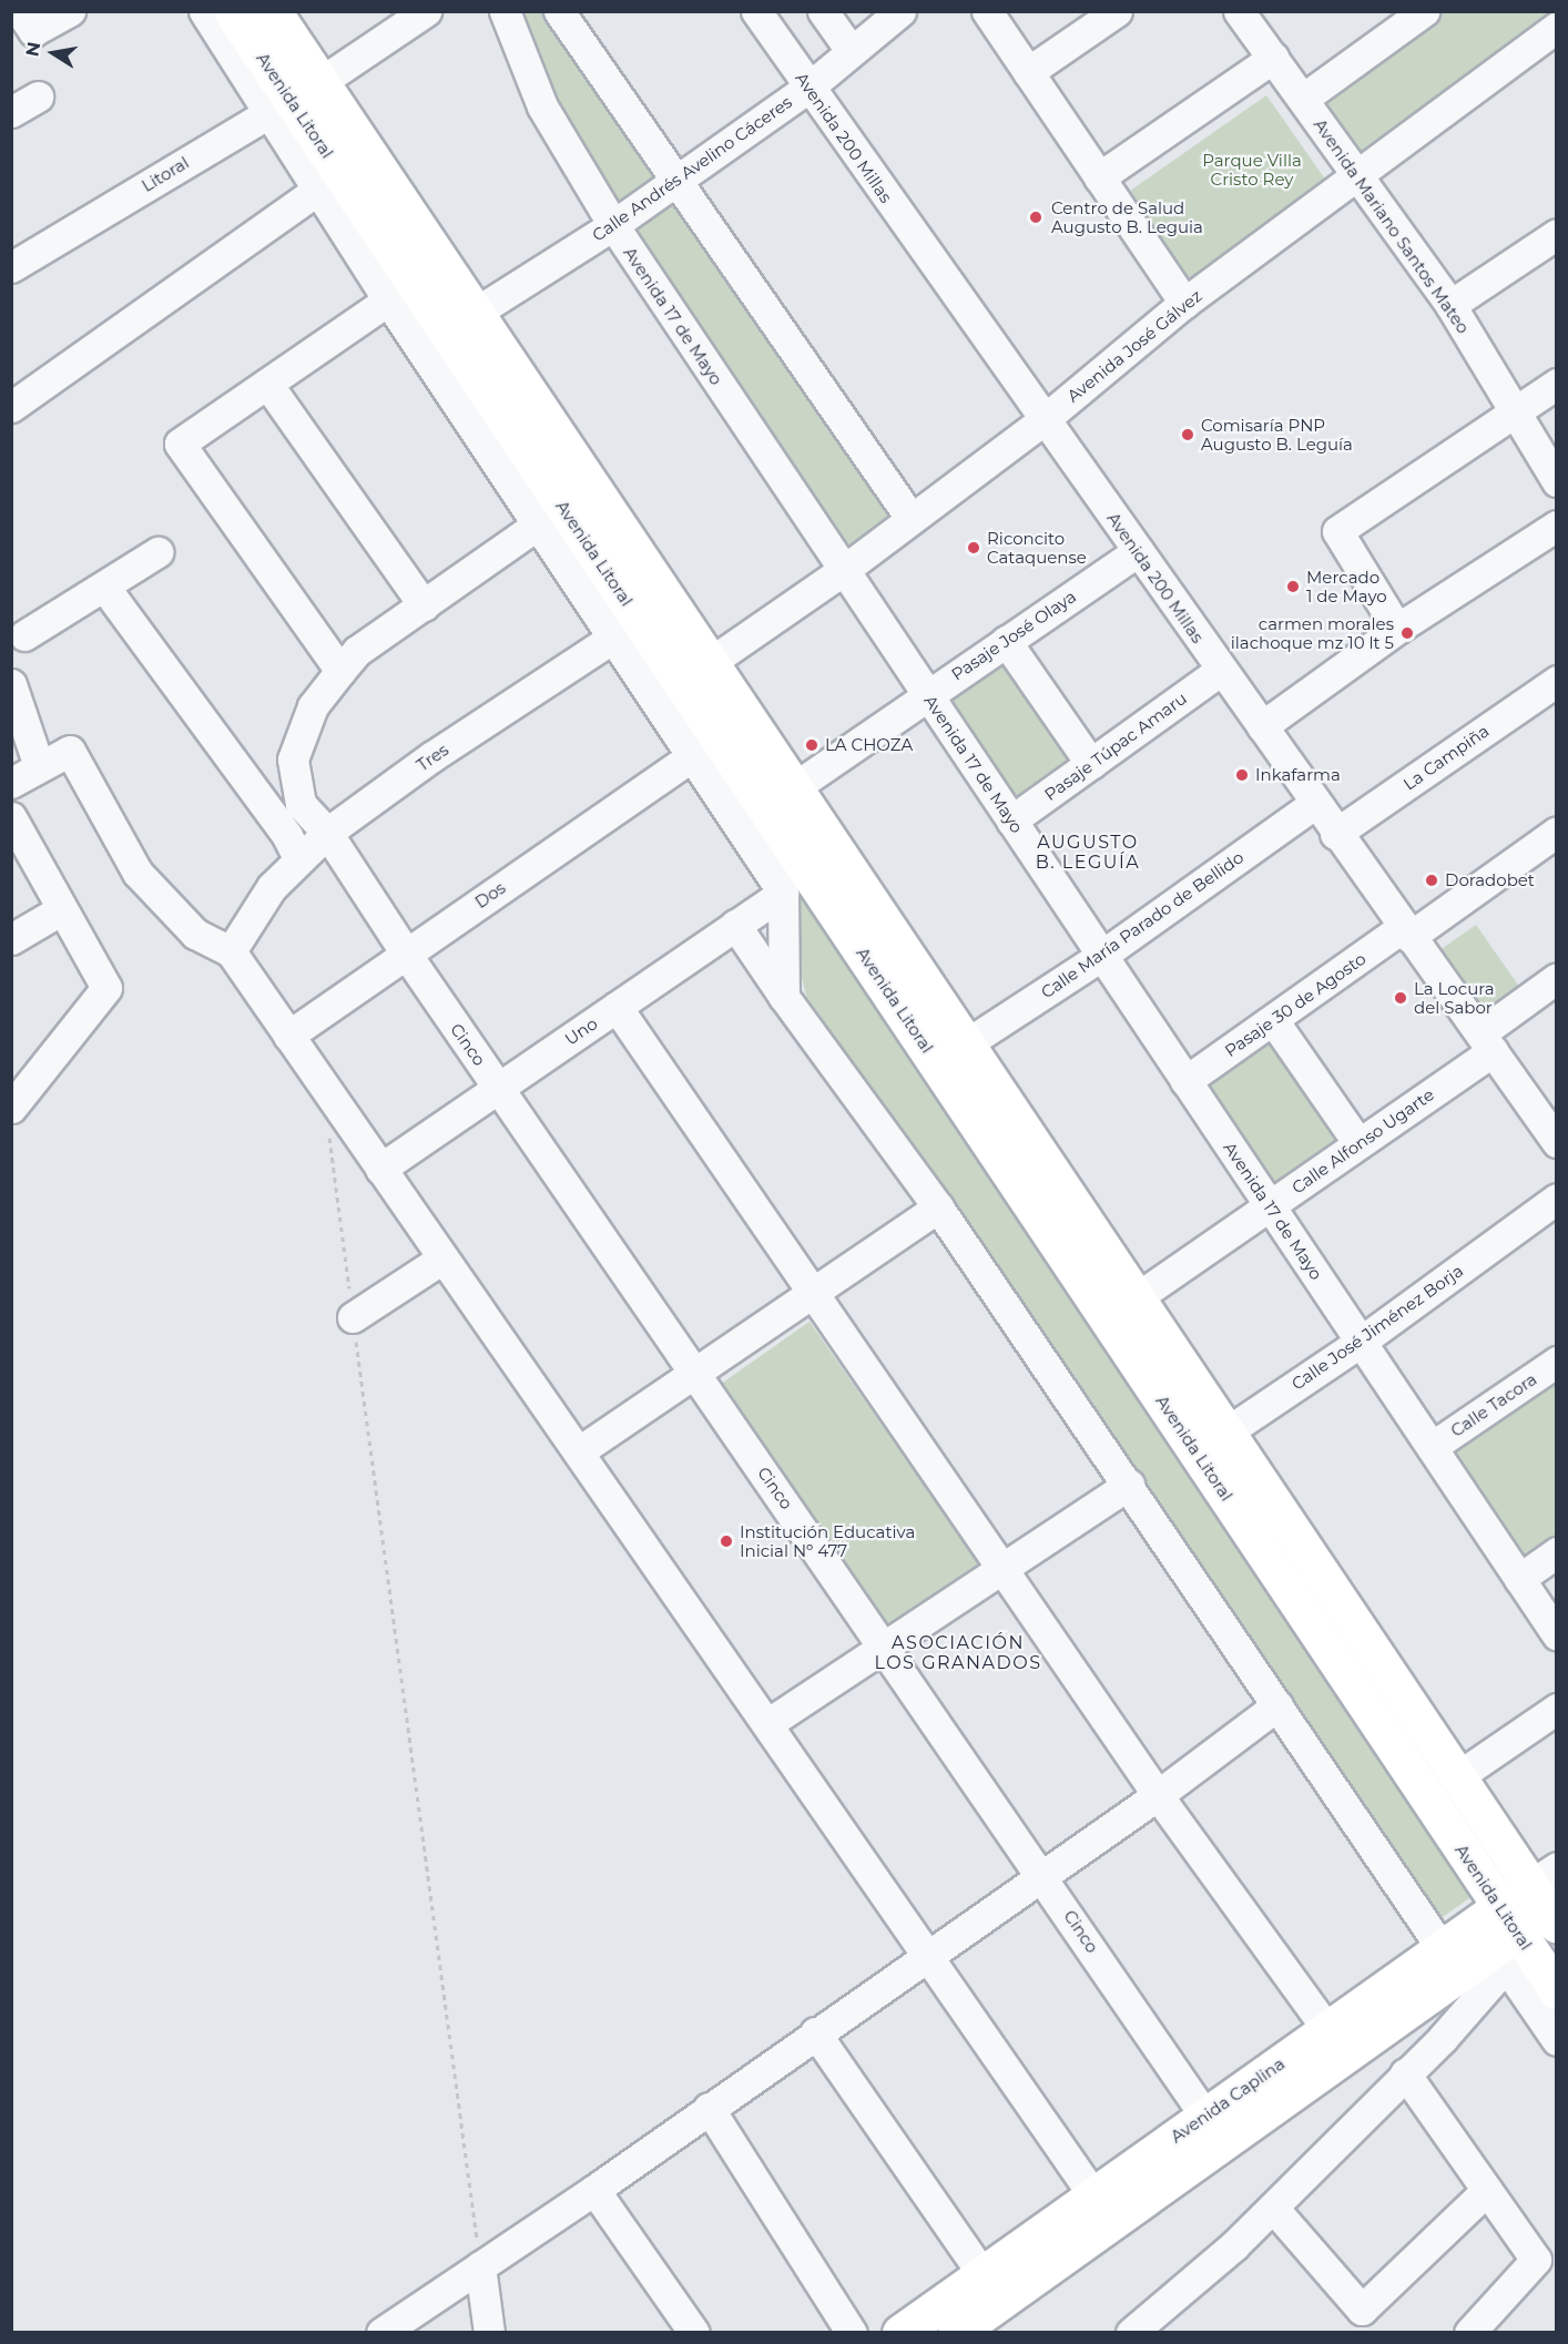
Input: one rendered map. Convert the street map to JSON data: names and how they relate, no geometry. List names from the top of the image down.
{
  "streets": {
    "main road": ["Avenida Litoral", "Avenida Caplina"],
    "street": [
      "Avenida 200 Millas",
      "Calle Andrés Avelino Cáceres",
      "Litoral",
      "Avenida Mariano Santos Mateo",
      "Avenida 17 de Mayo",
      "Avenida José Gálvez",
      "Pasaje José Olaya",
      "Pasaje Túpac Amaru",
      "Tres",
      "La Campiña",
      "Dos",
      "Calle María Parado de Bellido",
      "Pasaje 30 de Agosto",
      "Uno",
      "Cinco",
      "Calle Alfonso Ugarte",
      "Calle José Jiménez Borja",
      "Calle Tacora"
    ]
  },
  "crossings": [
    ["Avenida Litoral", "Calle Andrés Avelino Cáceres"],
    ["Avenida Litoral", "Litoral"],
    ["Avenida Litoral", "Avenida José Gálvez"],
    ["Avenida Litoral", "Pasaje José Olaya"],
    ["Avenida Litoral", "Tres"],
    ["Avenida Litoral", "Dos"],
    ["Avenida Litoral", "Calle María Parado de Bellido"],
    ["Avenida Litoral", "Uno"],
    ["Avenida Litoral", "Cinco"],
    ["Avenida Litoral", "Calle Alfonso Ugarte"],
    ["Avenida Litoral", "Calle José Jiménez Borja"],
    ["Avenida Litoral", "Avenida Caplina"],
    ["Avenida 200 Millas", "Calle Andrés Avelino Cáceres"],
    ["Avenida 200 Millas", "Avenida José Gálvez"],
    ["Avenida 200 Millas", "Pasaje José Olaya"],
    ["Avenida 200 Millas", "Pasaje Túpac Amaru"],
    ["Avenida 200 Millas", "La Campiña"],
    ["Avenida 200 Millas", "Calle María Parado de Bellido"],
    ["Avenida 200 Millas", "Pasaje 30 de Agosto"],
    ["Avenida 200 Millas", "Calle Alfonso Ugarte"],
    ["Calle Andrés Avelino Cáceres", "Avenida 17 de Mayo"],
    ["Avenida Mariano Santos Mateo", "Avenida José Gálvez"],
    ["Avenida 17 de Mayo", "Avenida José Gálvez"],
    ["Avenida 17 de Mayo", "Pasaje José Olaya"],
    ["Avenida 17 de Mayo", "Pasaje Túpac Amaru"],
    ["Avenida 17 de Mayo", "Calle María Parado de Bellido"],
    ["Avenida 17 de Mayo", "Pasaje 30 de Agosto"],
    ["Avenida 17 de Mayo", "Calle Alfonso Ugarte"],
    ["Avenida 17 de Mayo", "Calle José Jiménez Borja"],
    ["Avenida 17 de Mayo", "Calle Tacora"],
    ["Tres", "Cinco"],
    ["Dos", "Cinco"],
    ["Uno", "Cinco"],
    ["Cinco", "Avenida Caplina"]
  ],
  "districts": ["AUGUSTO B. LEGUÍA", "ASOCIACIÓN LOS GRANADOS"],
  "parks": ["Parque Villa Cristo Rey"],
  "places": [
    "Centro de Salud Augusto B. Leguia",
    "Comisaría PNP Augusto B. Leguía",
    "Riconcito Cataquense",
    "Mercado 1 de Mayo",
    "carmen morales ilachoque mz 10 lt 5",
    "LA CHOZA",
    "Inkafarma",
    "Doradobet",
    "La Locura del Sabor",
    "Institución Educativa Inicial Nº 477"
  ],
  "north": "left"
}
